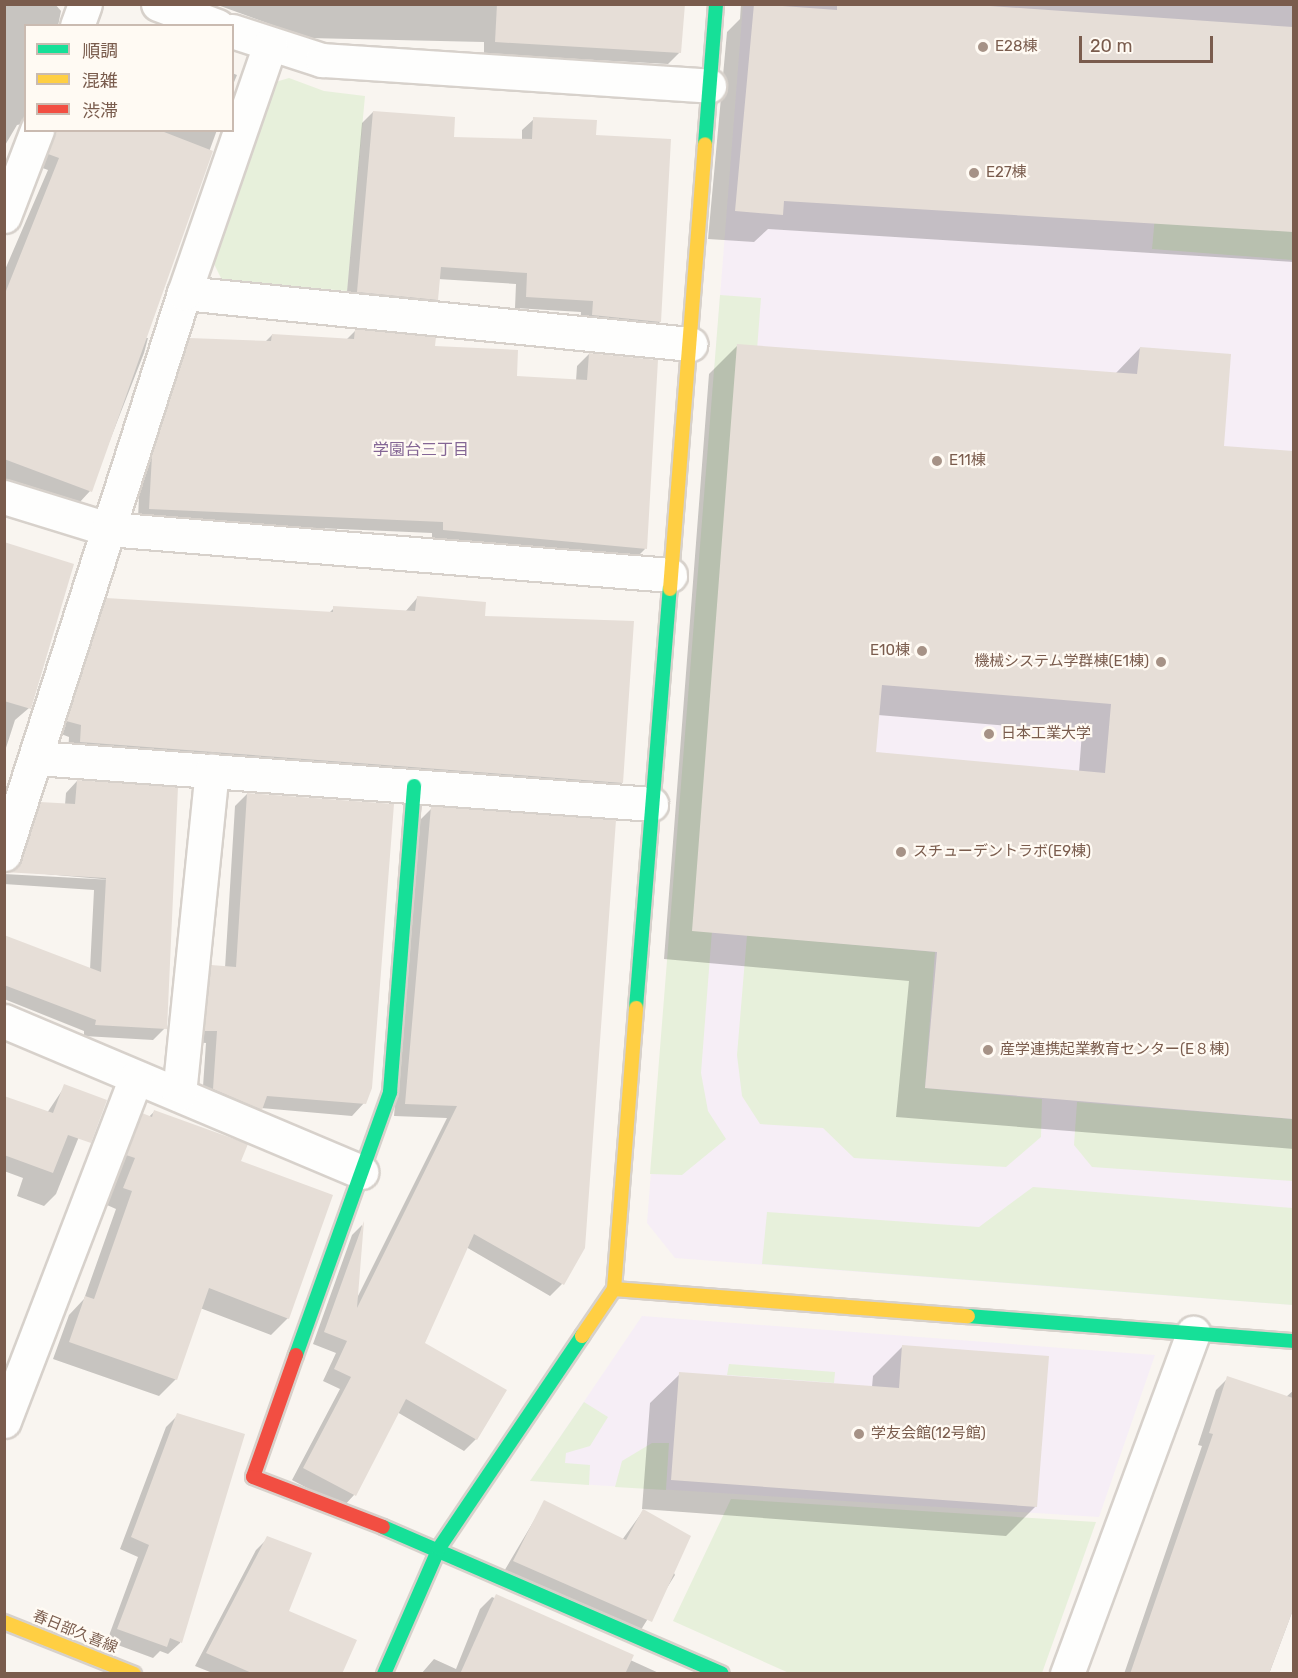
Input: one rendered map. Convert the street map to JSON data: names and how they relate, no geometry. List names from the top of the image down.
{
  "streets": {
    "street": ["春日部久喜線"]
  },
  "districts": ["学園台三丁目"],
  "places": [
    "E28棟",
    "E27棟",
    "E11棟",
    "E10棟",
    "機械システム学群棟(E1棟)",
    "日本工業大学",
    "スチューデントラボ(E9棟)",
    "産学連携起業教育センター(E８棟)",
    "学友会館(12号館)"
  ],
  "legend": ["順調", "混雑", "渋滞"],
  "scale_bar": "20 m"
}
